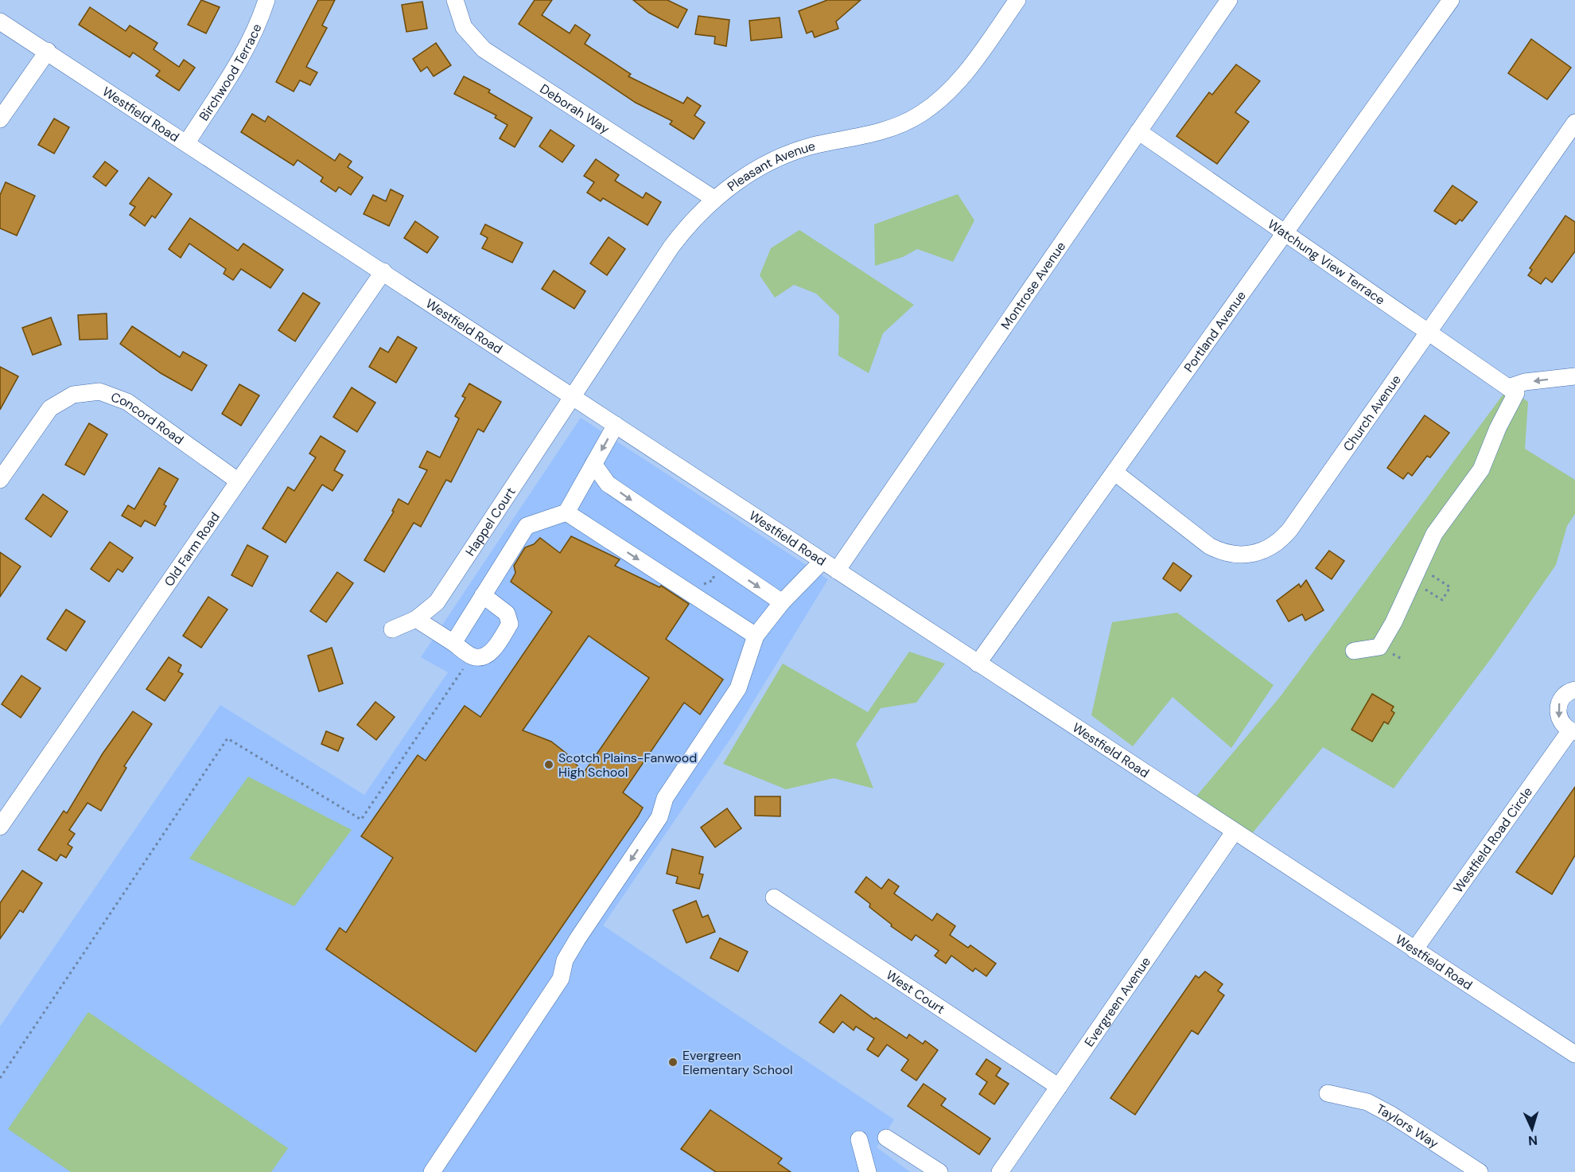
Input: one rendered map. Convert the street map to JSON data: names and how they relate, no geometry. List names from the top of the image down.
{
  "streets": {
    "street": [
      "Birchwood Terrace",
      "Deborah Way",
      "Westfield Road",
      "Pleasant Avenue",
      "Watchung View Terrace",
      "Montrose Avenue",
      "Portland Avenue",
      "Church Avenue",
      "Concord Road",
      "Happel Court",
      "Old Farm Road",
      "Westfield Road Circle",
      "West Court",
      "Evergreen Avenue",
      "Taylors Way"
    ]
  },
  "crossings": [
    ["Birchwood Terrace", "Westfield Road"],
    ["Deborah Way", "Pleasant Avenue"],
    ["Westfield Road", "Pleasant Avenue"],
    ["Westfield Road", "Montrose Avenue"],
    ["Westfield Road", "Portland Avenue"],
    ["Westfield Road", "Happel Court"],
    ["Westfield Road", "Old Farm Road"],
    ["Westfield Road", "Westfield Road Circle"],
    ["Westfield Road", "Evergreen Avenue"],
    ["Pleasant Avenue", "Happel Court"],
    ["Watchung View Terrace", "Montrose Avenue"],
    ["Watchung View Terrace", "Portland Avenue"],
    ["Watchung View Terrace", "Church Avenue"],
    ["Portland Avenue", "Church Avenue"],
    ["Concord Road", "Old Farm Road"],
    ["West Court", "Evergreen Avenue"]
  ],
  "places": ["Scotch Plains-Fanwood High School", "Evergreen Elementary School"],
  "north": "bottom"
}
